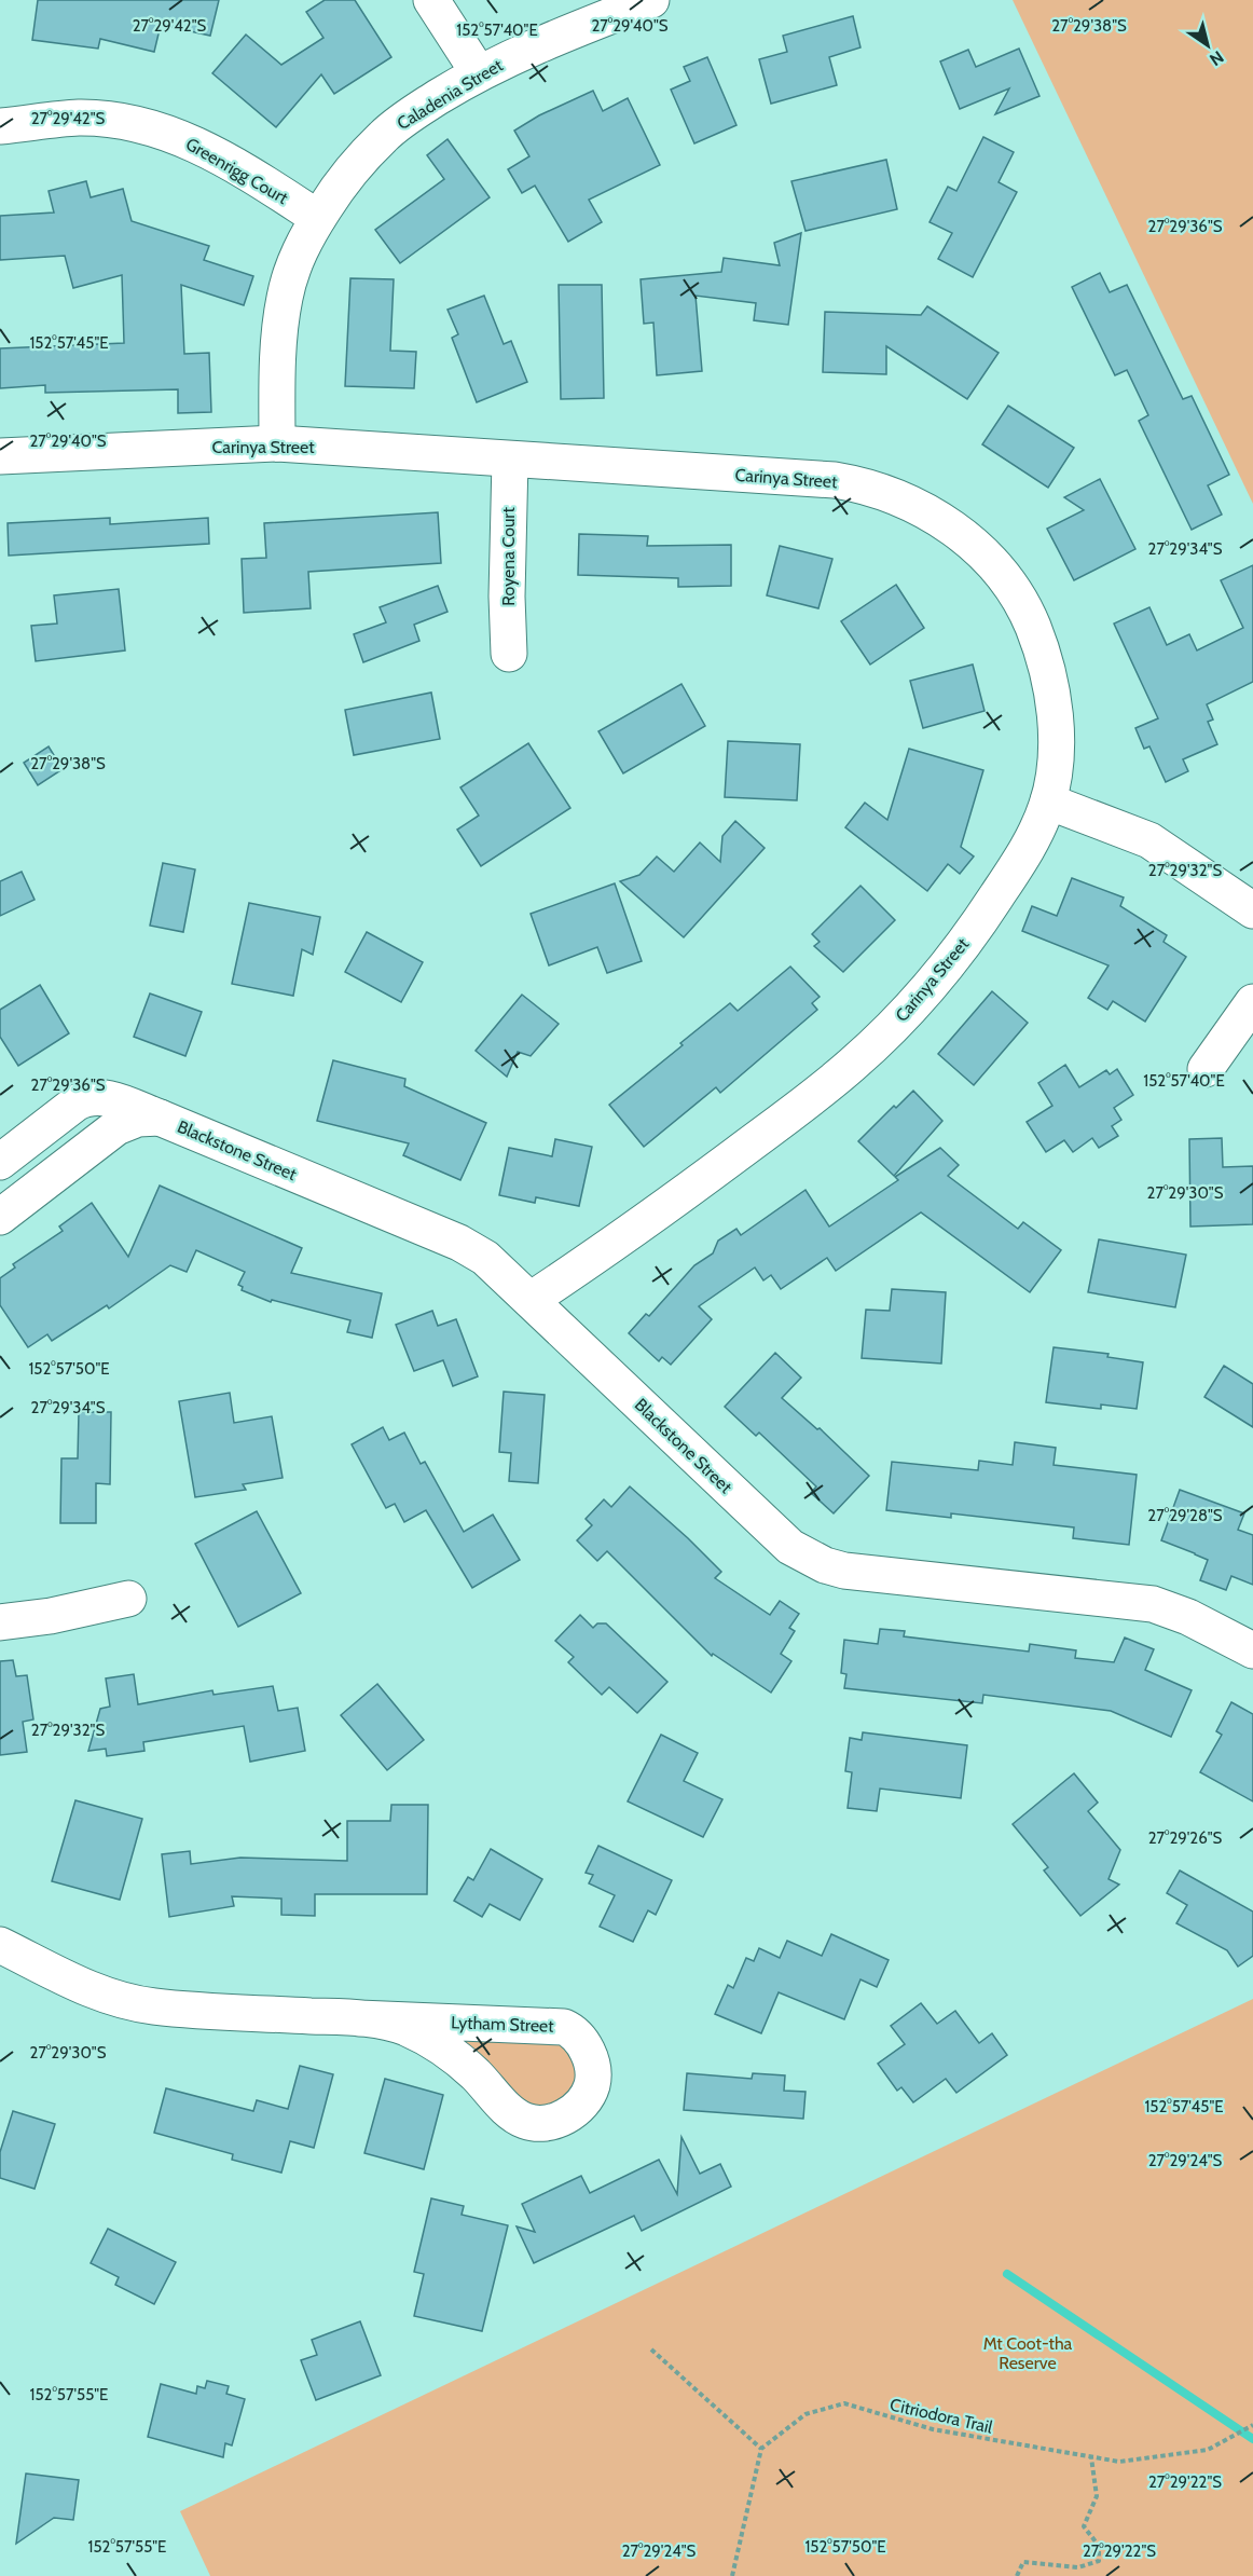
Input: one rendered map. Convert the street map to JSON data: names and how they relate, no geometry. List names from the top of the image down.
{
  "streets": {
    "street": [
      "Caladenia Street",
      "Greenrigg Court",
      "Carinya Street",
      "Royena Court",
      "Blackstone Street",
      "Lytham Street"
    ],
    "path": ["Citriodora Trail"]
  },
  "crossings": [
    ["Caladenia Street", "Greenrigg Court"],
    ["Caladenia Street", "Carinya Street"],
    ["Carinya Street", "Royena Court"],
    ["Carinya Street", "Blackstone Street"]
  ],
  "parks": ["Mt Coot-tha Reserve"],
  "north": "bottom right",
  "coordinates": [
    "27°29'40\"S",
    "27°29'38\"S",
    "27°29'42\"S",
    "152°57'40\"E",
    "27°29'36\"S",
    "152°57'45\"E",
    "27°29'34\"S",
    "27°29'32\"S",
    "27°29'30\"S",
    "152°57'50\"E",
    "27°29'28\"S",
    "27°29'26\"S",
    "27°29'24\"S",
    "152°57'55\"E",
    "27°29'22\"S"
  ]
}
